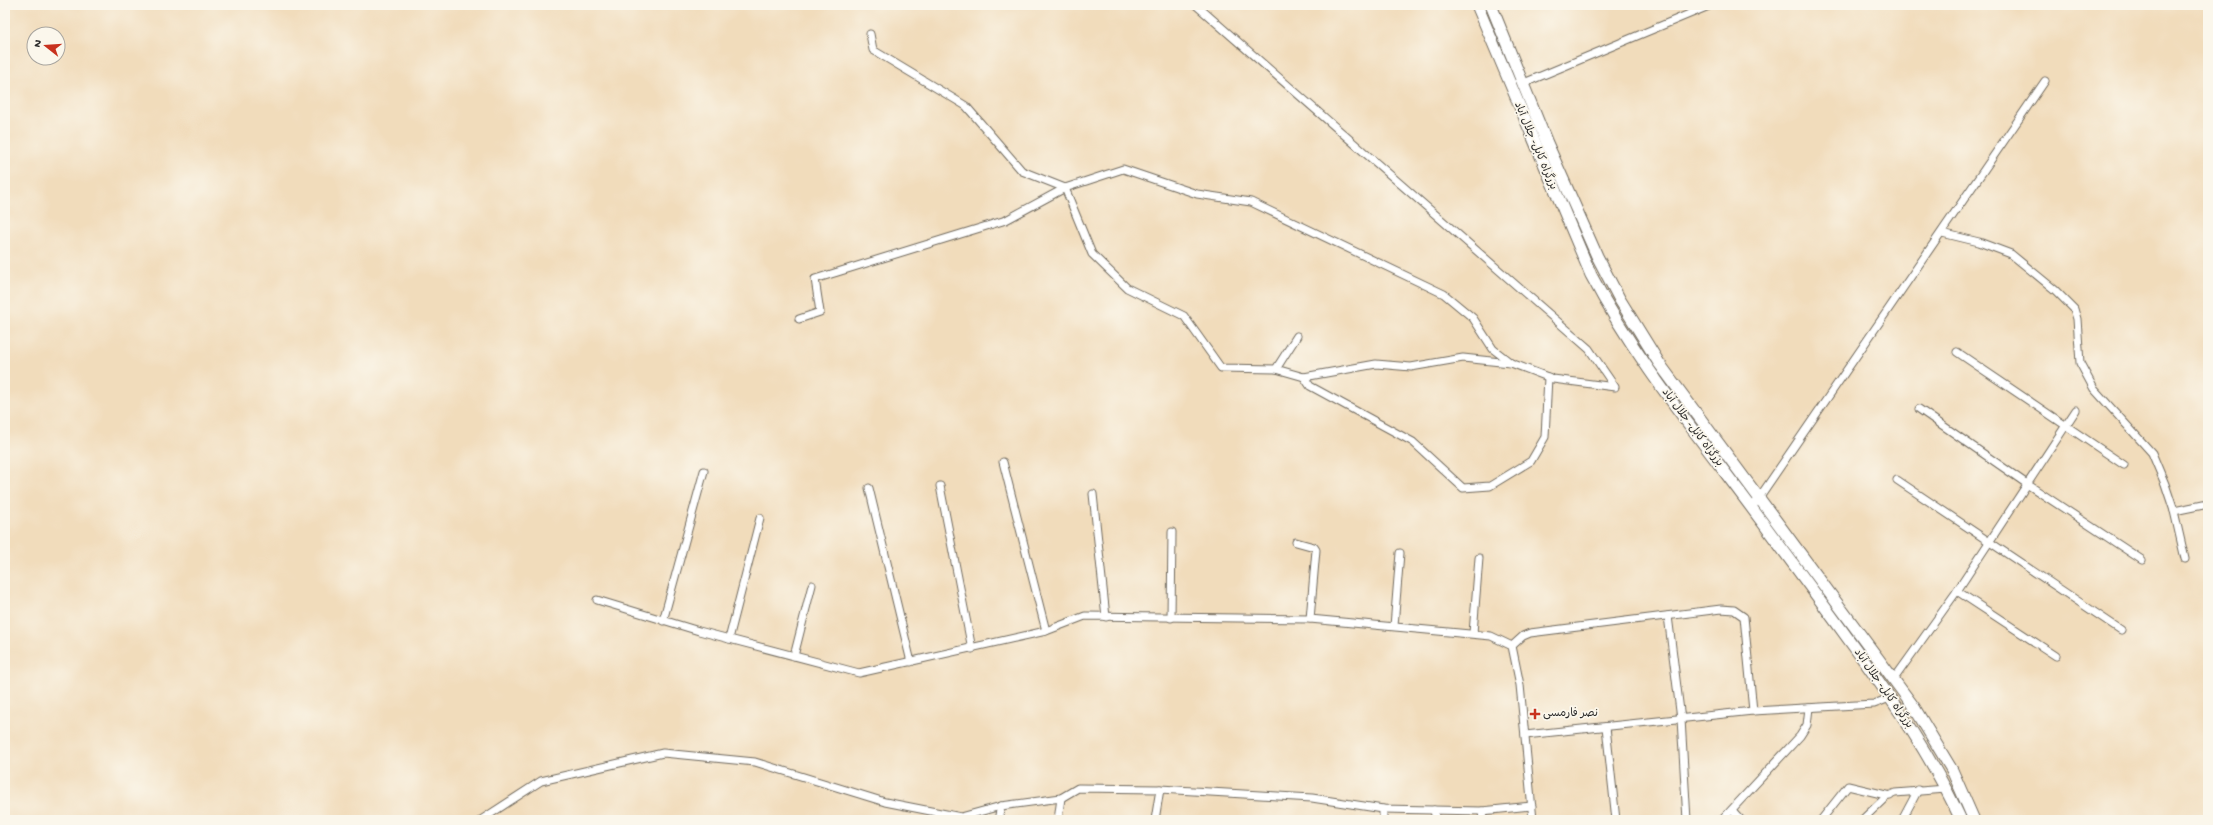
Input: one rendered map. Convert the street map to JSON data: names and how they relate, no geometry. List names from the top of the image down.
{
  "streets": {
    "highway": ["بزرگراه کابل- جلال آباد"]
  },
  "places": {
    "health": ["نصر فارمسی"]
  },
  "north": "left"
}
